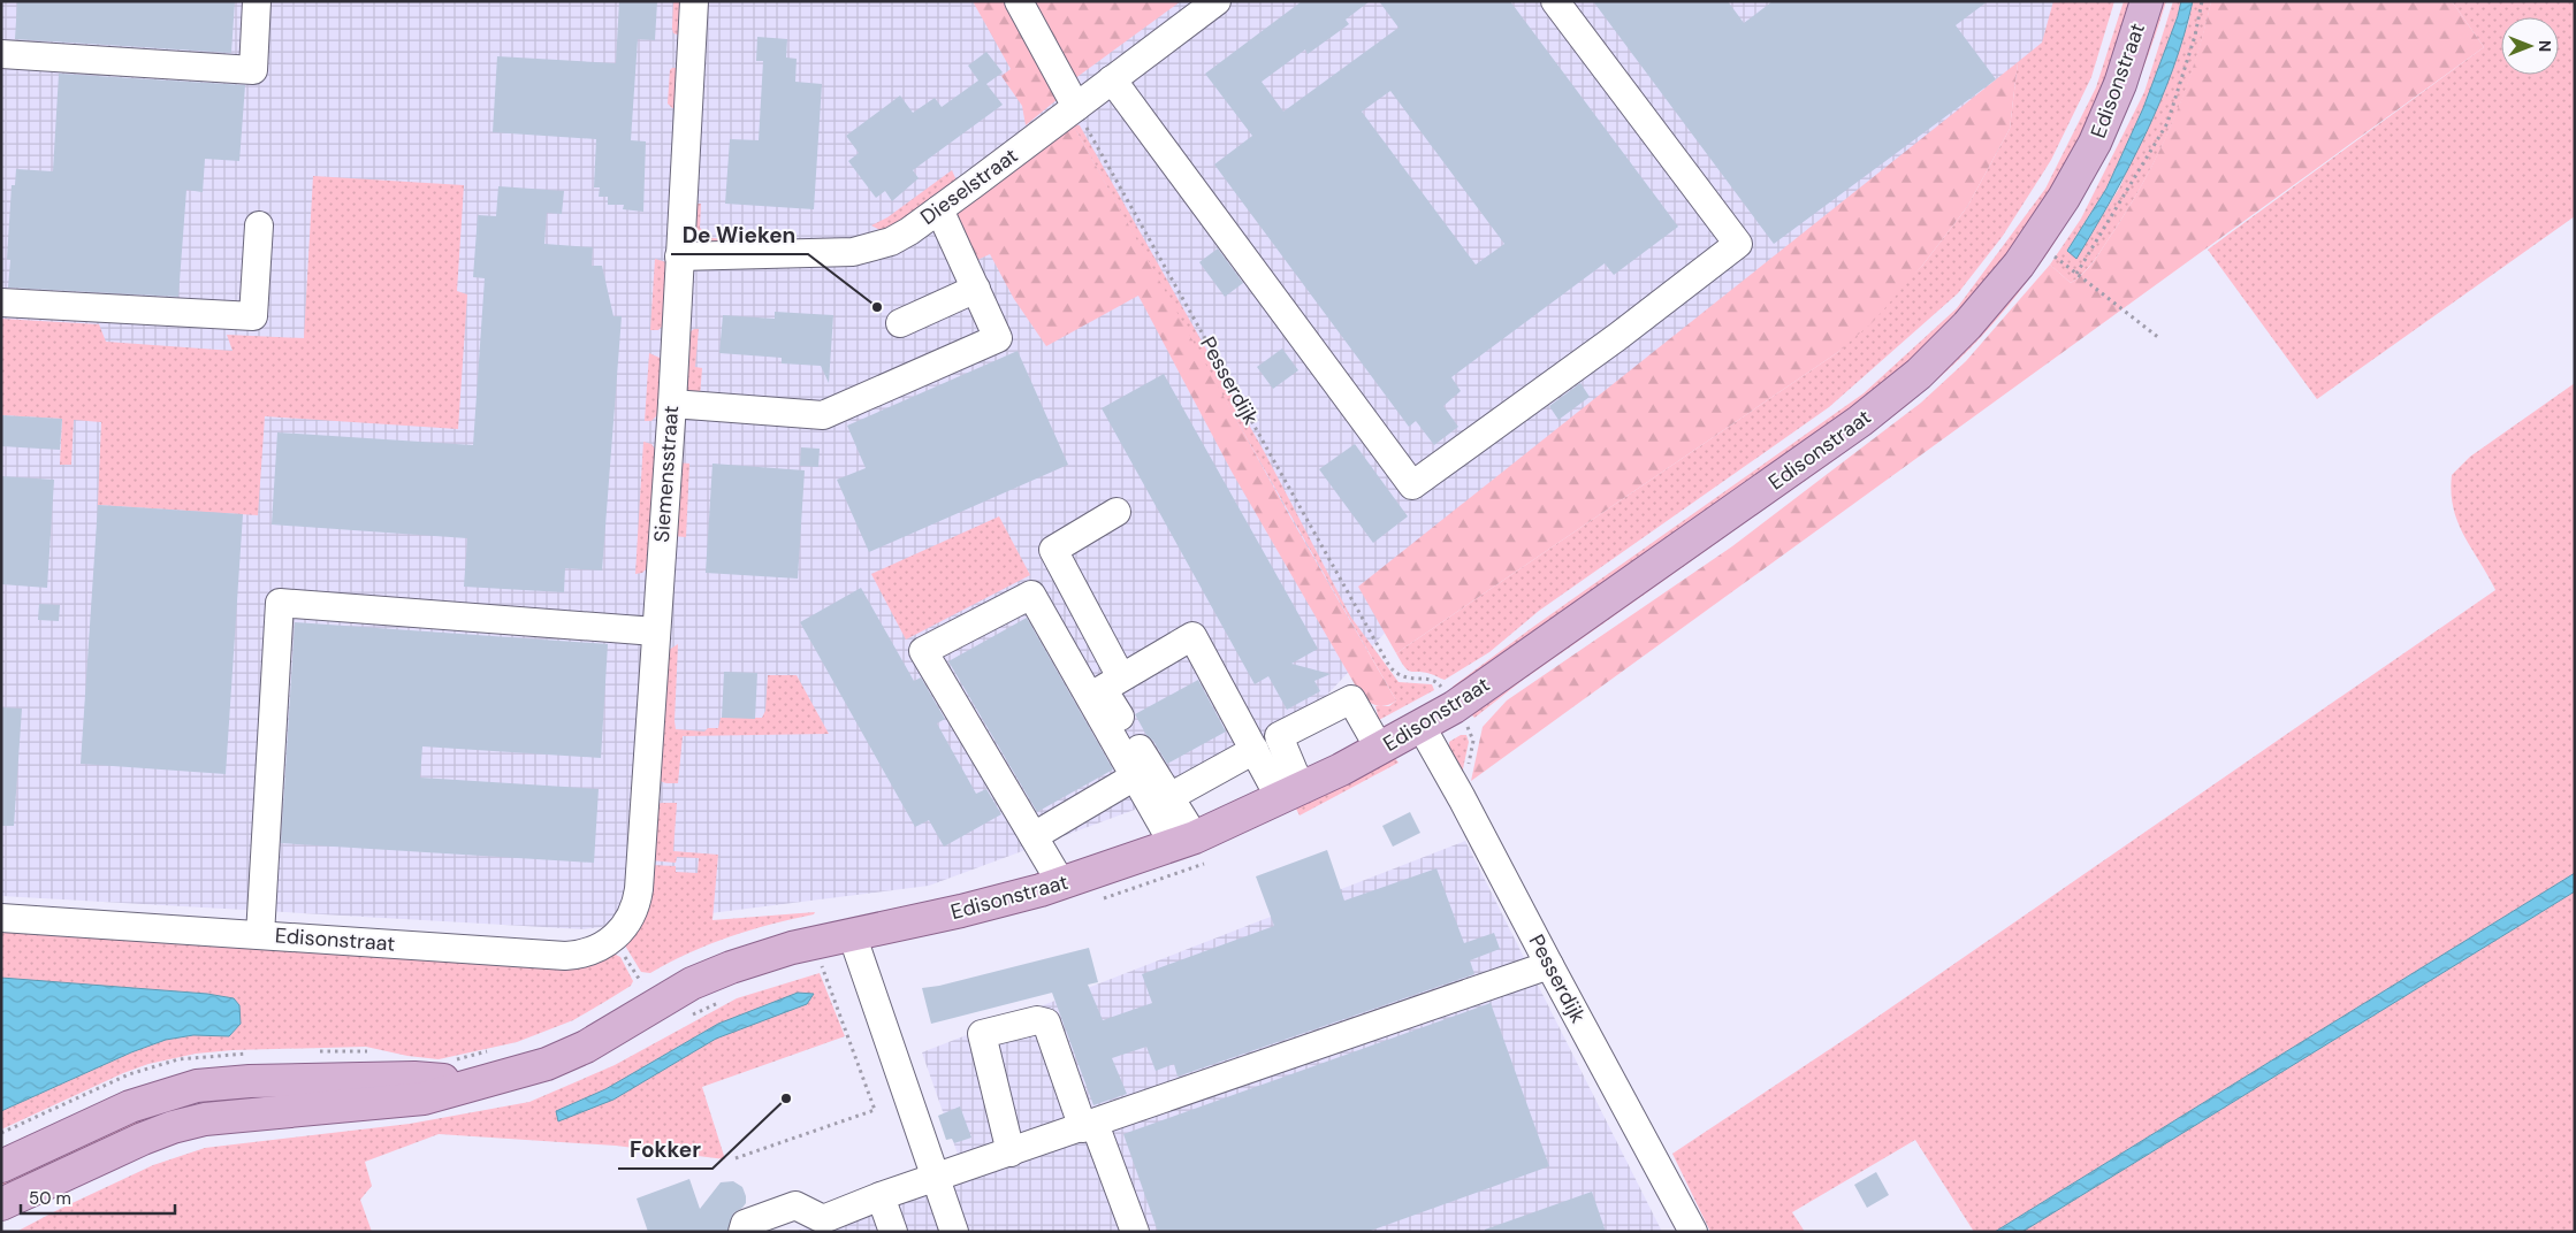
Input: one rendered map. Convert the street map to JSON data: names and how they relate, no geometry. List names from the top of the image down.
{
  "streets": {
    "main road": ["Edisonstraat"],
    "street": ["Dieselstraat", "Pesserdijk", "Siemensstraat"]
  },
  "crossings": [
    ["Edisonstraat", "Pesserdijk"],
    ["Edisonstraat", "Siemensstraat"],
    ["Dieselstraat", "Pesserdijk"],
    ["Dieselstraat", "Siemensstraat"]
  ],
  "places": ["De Wieken", "Fokker"],
  "scale_bar": "50 m",
  "north": "right"
}
